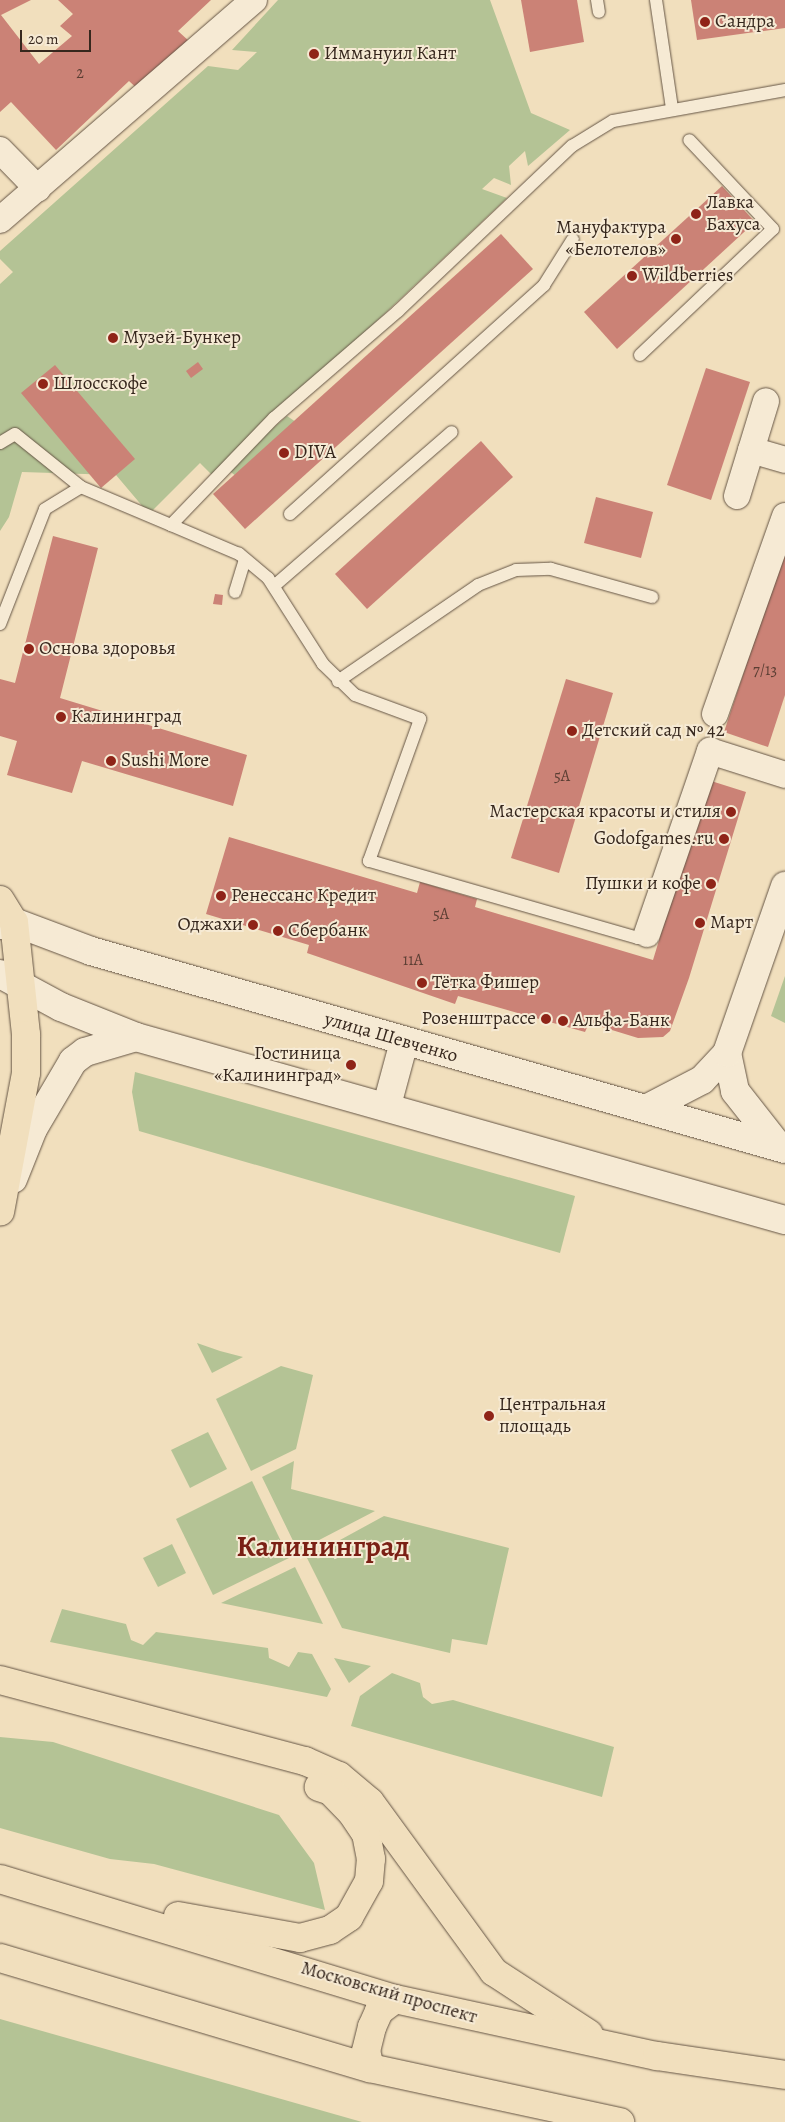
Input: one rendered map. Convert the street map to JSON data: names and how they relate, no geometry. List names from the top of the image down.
{
  "streets": {
    "main road": ["улица Шевченко", "Московский проспект"]
  },
  "districts": ["Калининград"],
  "places": [
    "Сандра",
    "Иммануил Кант",
    "Лавка Бахуса",
    "Мануфактура «Белотелов»",
    "Wildberries",
    "Музей-Бункер",
    "Шлосскофе",
    "DIVA",
    "Основа здоровья",
    "Калининград",
    "Детский сад № 42",
    "Sushi More",
    "Мастерская красоты и стиля",
    "Godofgames.ru",
    "Пушки и кофе",
    "Ренессанс Кредит",
    "Март",
    "Оджахи",
    "Сбербанк",
    "Тётка Фишер",
    "Розенштрассе",
    "Альфа-Банк",
    "Гостиница «Калининград»",
    "Центральная площадь"
  ],
  "house_numbers": [
    "2",
    "7/13",
    "5А",
    "5А",
    "11А"
  ],
  "scale_bar": "20 m"
}
